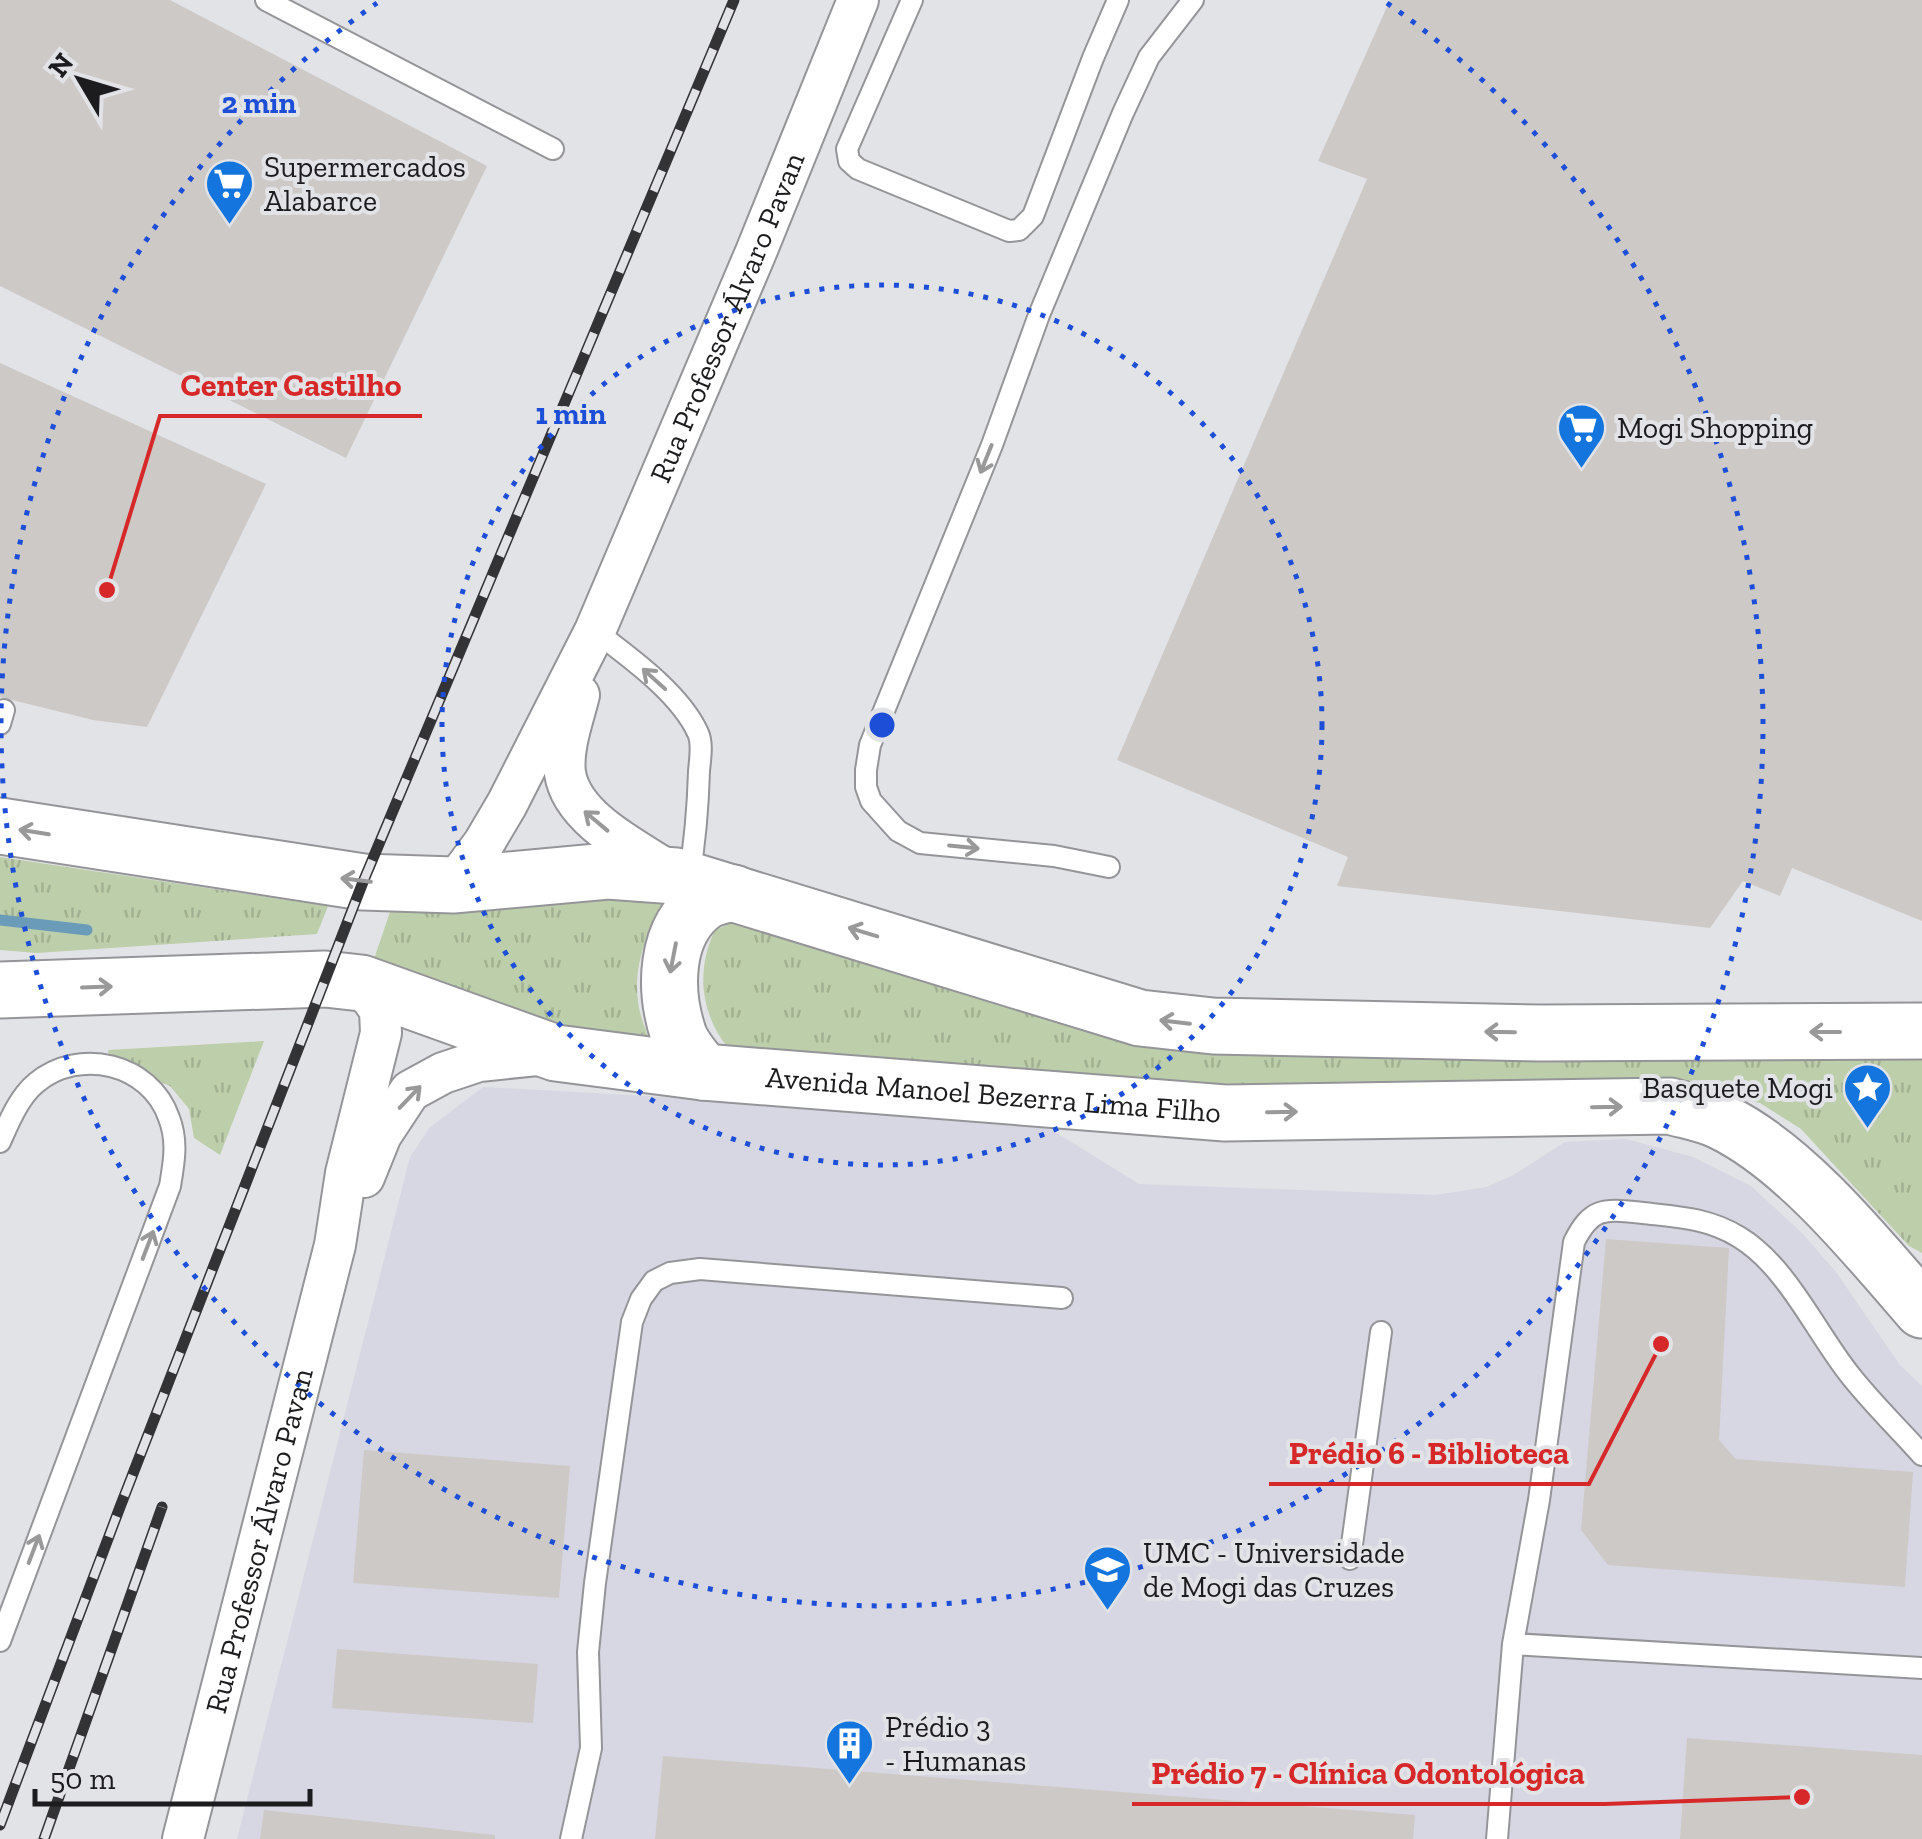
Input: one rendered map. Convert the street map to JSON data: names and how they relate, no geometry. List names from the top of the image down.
{
  "streets": {
    "main road": ["Avenida Manoel Bezerra Lima Filho"],
    "street": ["Rua Professor Álvaro Pavan"]
  },
  "crossings": [
    ["Rua Professor Álvaro Pavan", "Avenida Manoel Bezerra Lima Filho"]
  ],
  "places": {
    "supermarket": ["Supermercados Alabarce", "Mogi Shopping"],
    "other": ["Center Castilho", "Prédio 6 - Biblioteca", "Prédio 7 - Clínica Odontológica"],
    "place": ["Basquete Mogi"],
    "school or university": ["UMC - Universidade de Mogi das Cruzes"],
    "building": ["Prédio 3 - Humanas"]
  },
  "scale_bar": "50 m",
  "north": "top left",
  "rings": ["2 min", "1 min"]
}
